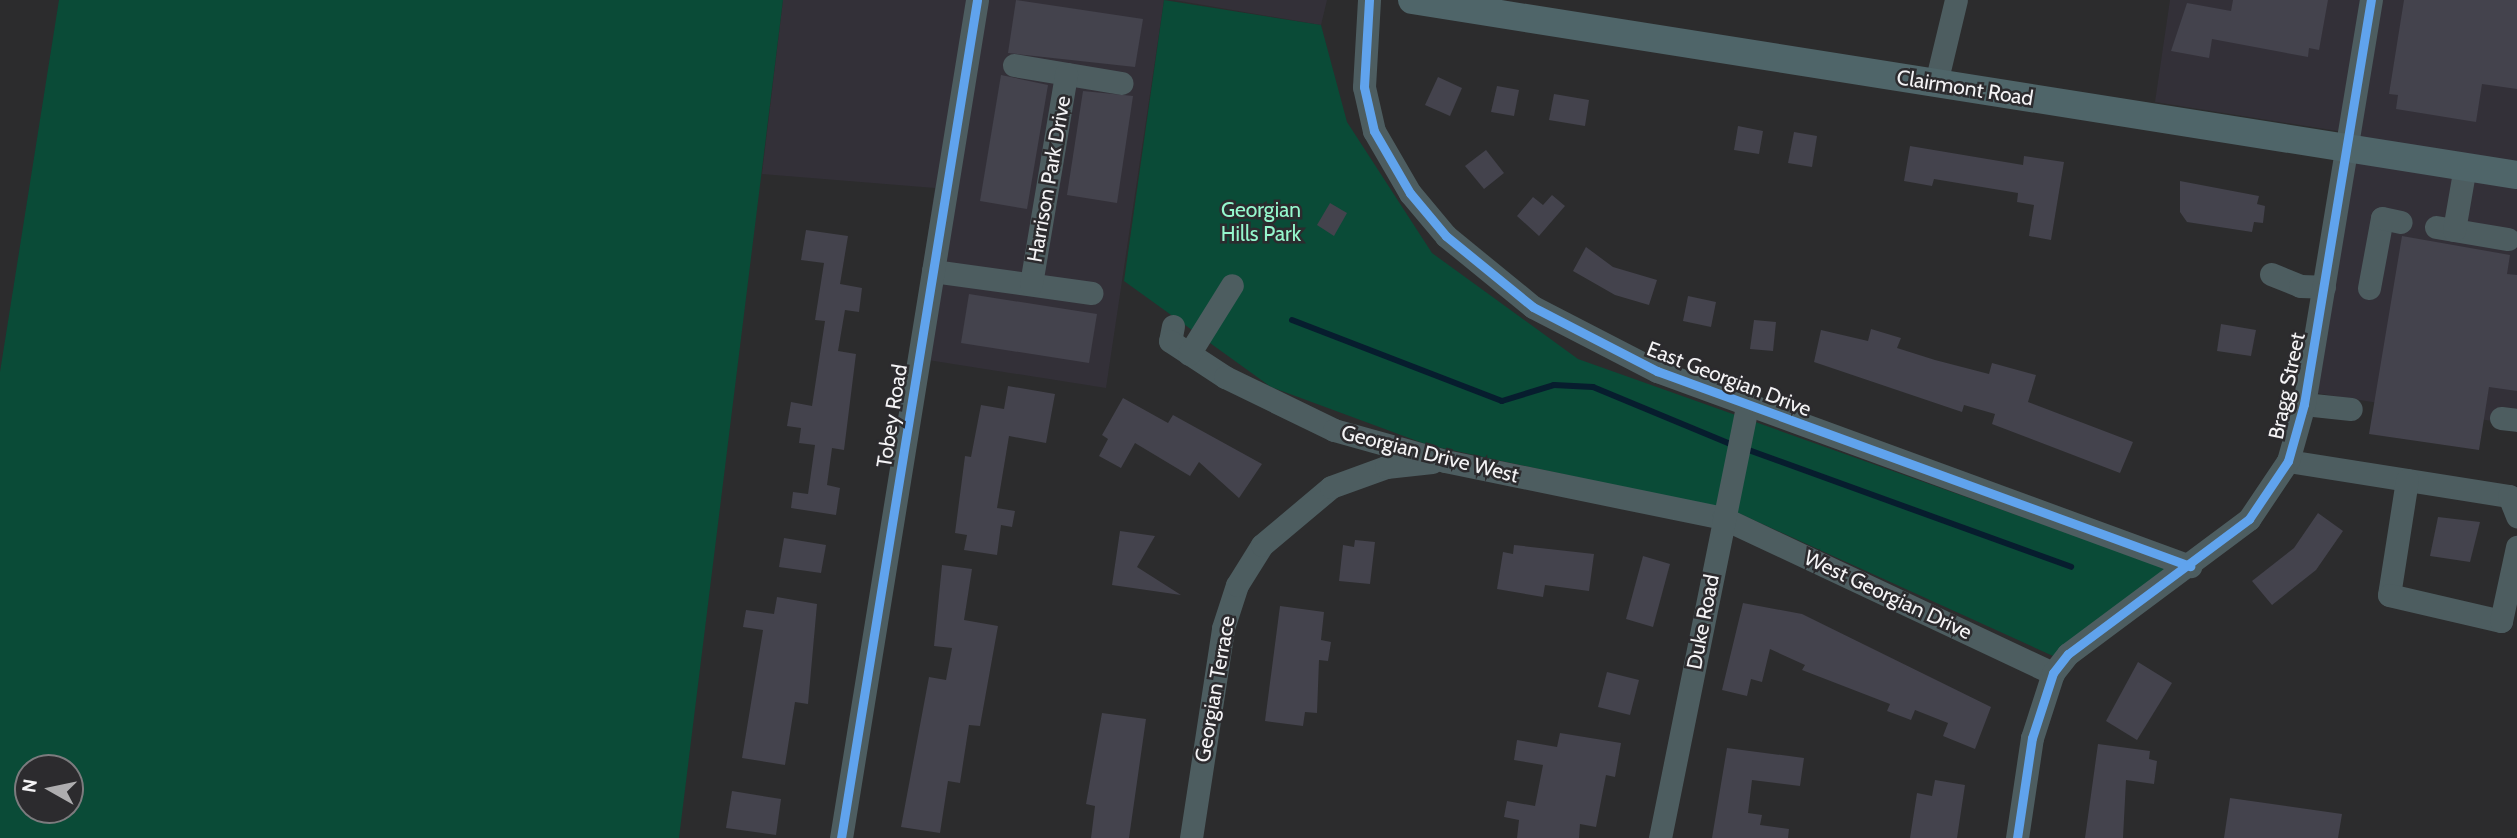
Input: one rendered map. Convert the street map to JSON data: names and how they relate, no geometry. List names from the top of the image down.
{
  "streets": {
    "main road": ["Clairmont Road"],
    "street": [
      "Harrison Park Drive",
      "East Georgian Drive",
      "Bragg Street",
      "Tobey Road",
      "Georgian Drive West",
      "West Georgian Drive",
      "Duke Road",
      "Georgian Terrace"
    ]
  },
  "crossings": [
    ["Clairmont Road", "Bragg Street"],
    ["Harrison Park Drive", "Tobey Road"],
    ["East Georgian Drive", "Bragg Street"],
    ["East Georgian Drive", "Duke Road"],
    ["Bragg Street", "West Georgian Drive"],
    ["Georgian Drive West", "West Georgian Drive"],
    ["Georgian Drive West", "Duke Road"],
    ["Georgian Drive West", "Georgian Terrace"],
    ["West Georgian Drive", "Duke Road"]
  ],
  "parks": ["Georgian Hills Park"],
  "north": "left"
}
